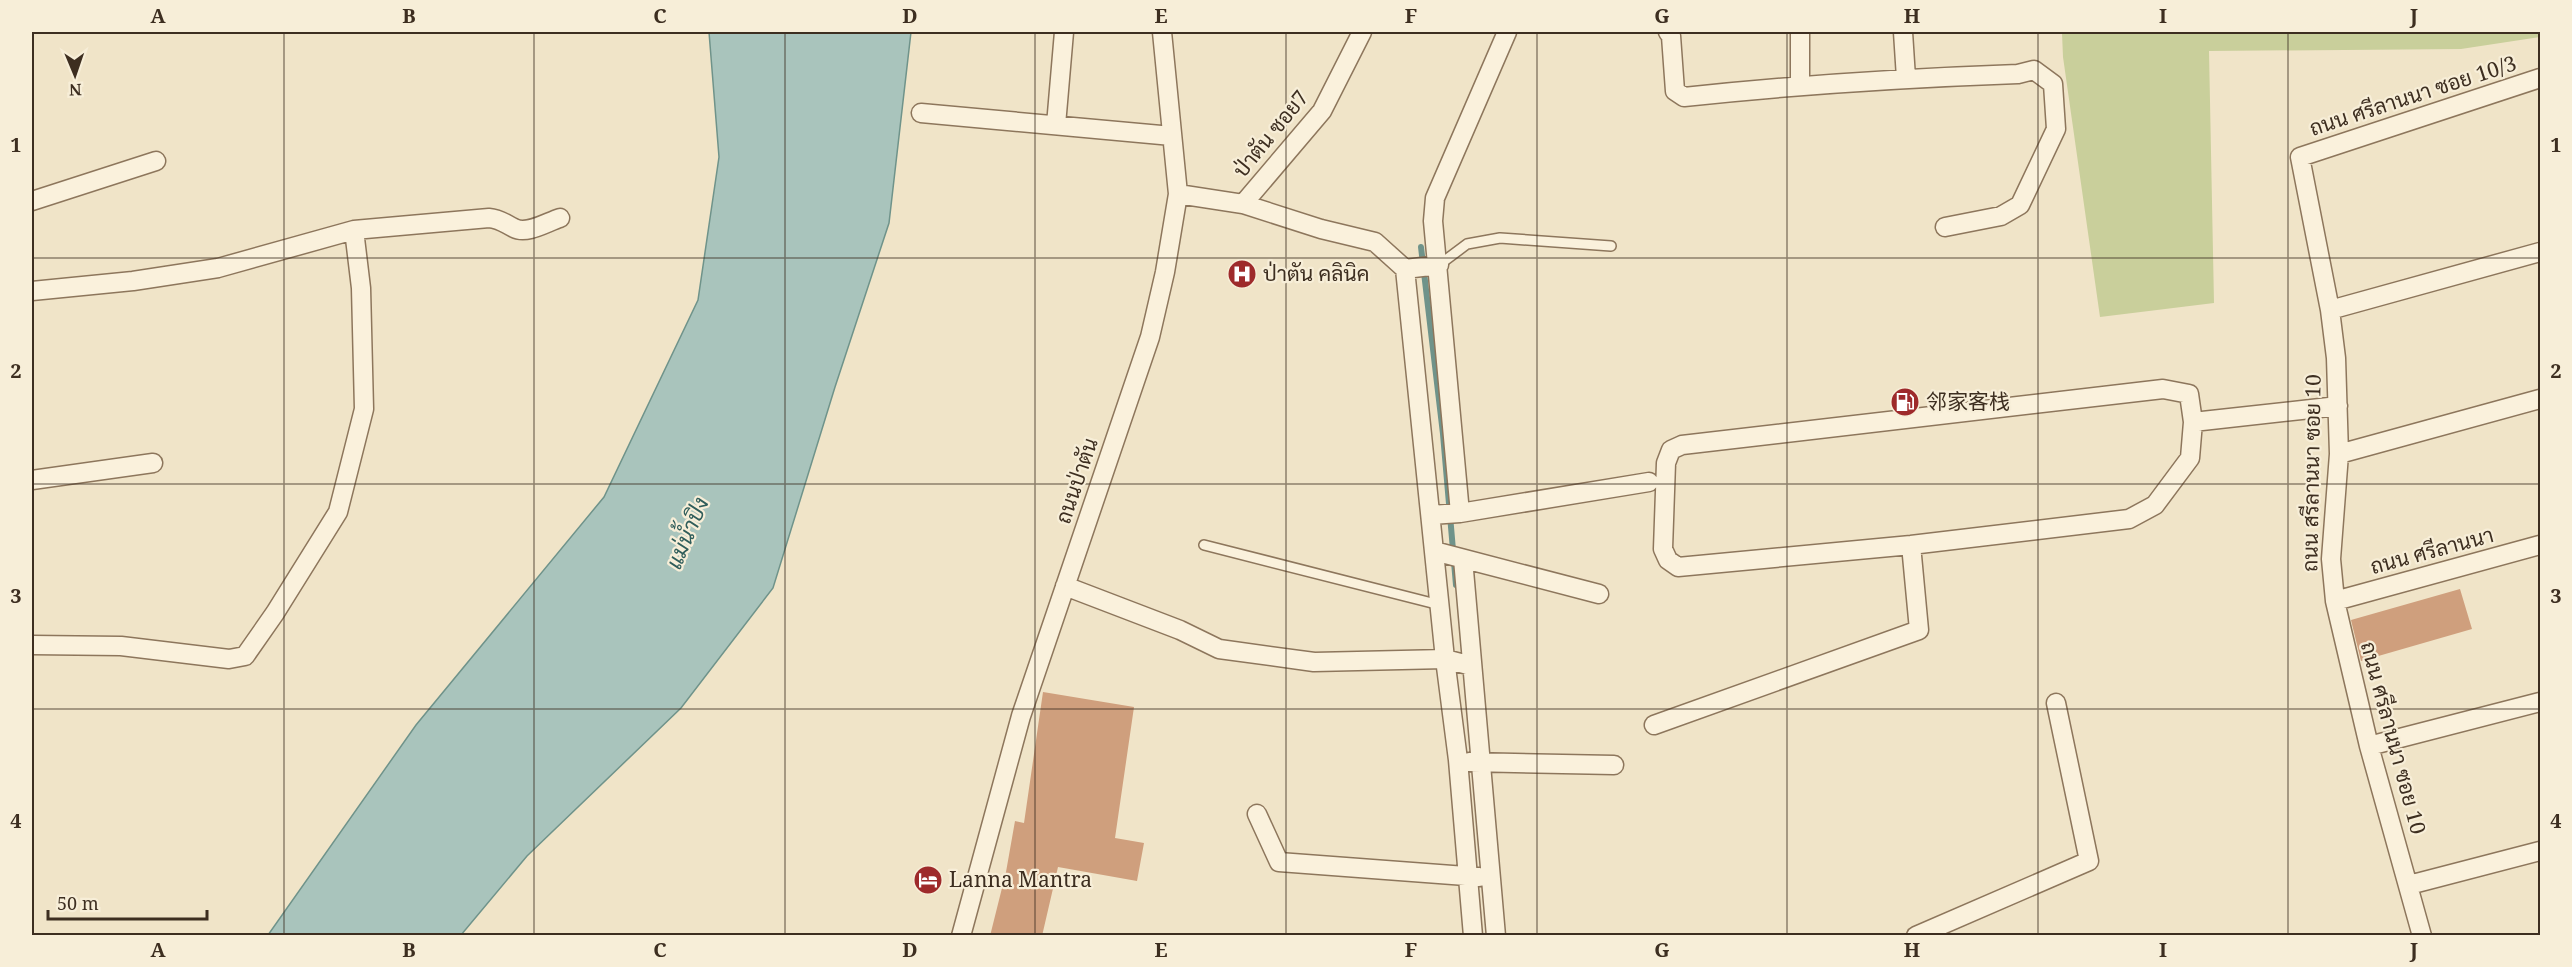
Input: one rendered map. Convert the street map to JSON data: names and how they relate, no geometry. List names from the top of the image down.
{
  "streets": {
    "street": [
      "ถนน ศรีลานนา ซอย 10/3",
      "ป่าตัน ซอย7",
      "ถนน สรีลานนา ซอย 10",
      "ถนนป่าตัน",
      "ถนน ศรีลานนา",
      "ถนน ศรีลานนา ซอย 10"
    ]
  },
  "crossings": [
    ["ถนน ศรีลานนา ซอย 10/3", "ถนน สรีลานนา ซอย 10"],
    ["ป่าตัน ซอย7", "ถนนป่าตัน"],
    ["ถนน สรีลานนา ซอย 10", "ถนน ศรีลานนา"],
    ["ถนน สรีลานนา ซอย 10", "ถนน ศรีลานนา ซอย 10"],
    ["ถนน ศรีลานนา", "ถนน ศรีลานนา ซอย 10"]
  ],
  "water": ["แม่น้ำปิง"],
  "places": {
    "hospital": ["ป่าตัน คลินิค"],
    "fuel station": ["邻家客栈"],
    "hotel": ["Lanna Mantra"]
  },
  "scale_bar": "50 m",
  "north": "bottom",
  "grid": {
    "columns": [
      "A",
      "B",
      "C",
      "D",
      "E",
      "F",
      "G",
      "H",
      "I",
      "J"
    ],
    "rows": [
      "1",
      "2",
      "3",
      "4"
    ]
  }
}
